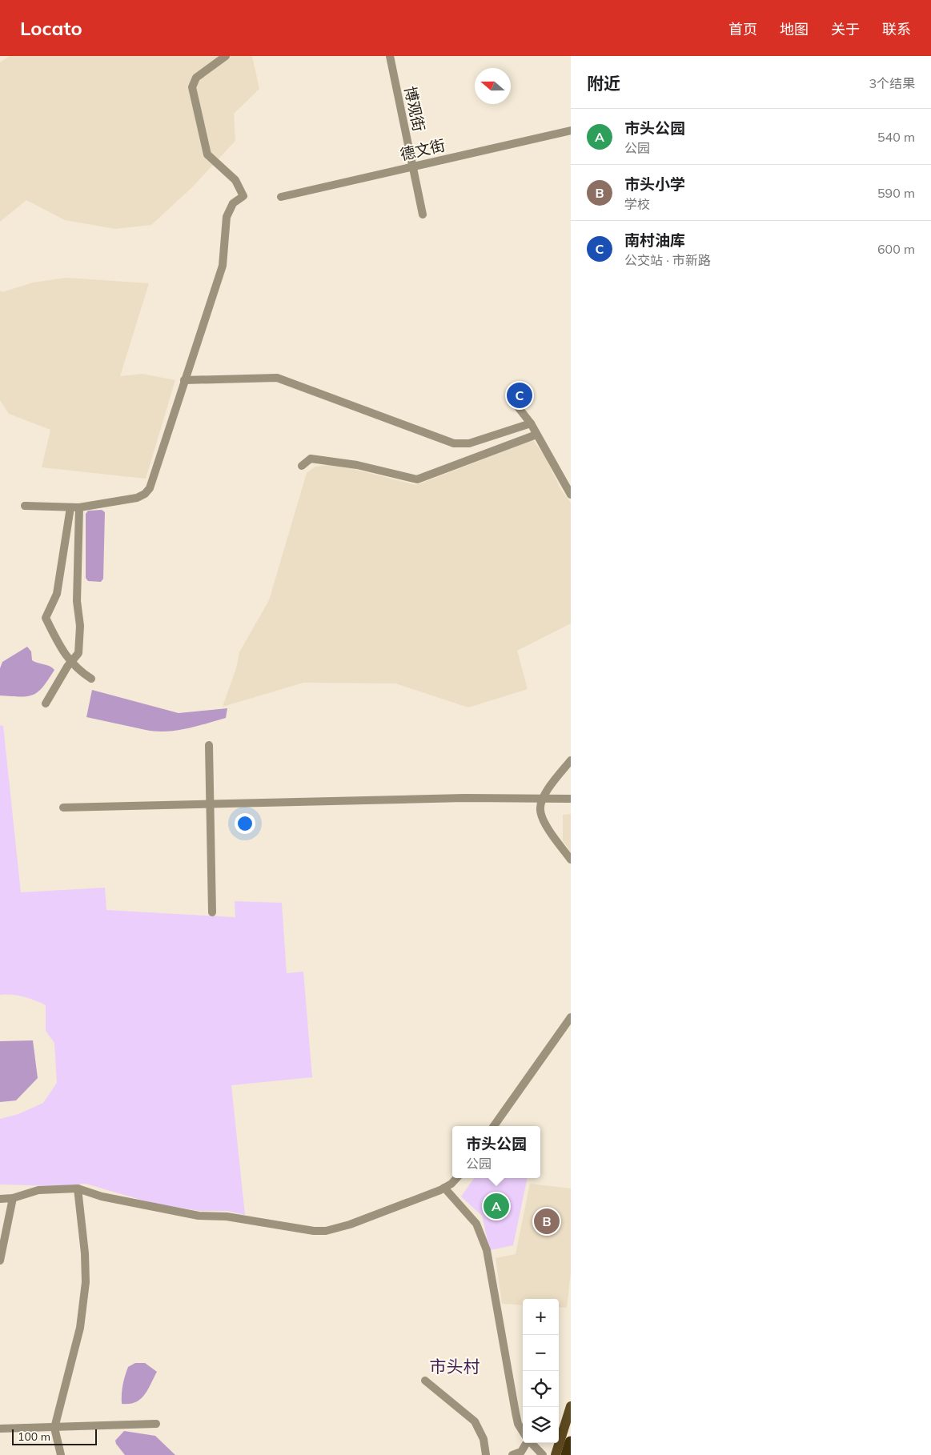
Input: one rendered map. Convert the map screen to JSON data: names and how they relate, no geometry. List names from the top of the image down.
{
  "streets": {
    "street": ["博观街", "德文街"]
  },
  "crossings": [
    ["博观街", "德文街"]
  ],
  "districts": ["市头村"],
  "scale_bar": "100 m",
  "north": "left",
  "page": {
    "header": "Locato",
    "nav": [
      "首页",
      "地图",
      "关于",
      "联系"
    ],
    "heading": ["附近", "3个结果"],
    "list": [
      {
        "mark": "A",
        "name": "市头公园",
        "note": "公园",
        "value": "540 m"
      },
      {
        "mark": "B",
        "name": "市头小学",
        "note": "学校",
        "value": "590 m"
      },
      {
        "mark": "C",
        "name": "南村油库",
        "note": "公交站 · 市新路",
        "value": "600 m"
      }
    ],
    "pins": ["C", "A", "B"],
    "popup": ["市头公园", "公园"],
    "map_buttons": ["+", "−"],
    "scale": "100 m"
  }
}
